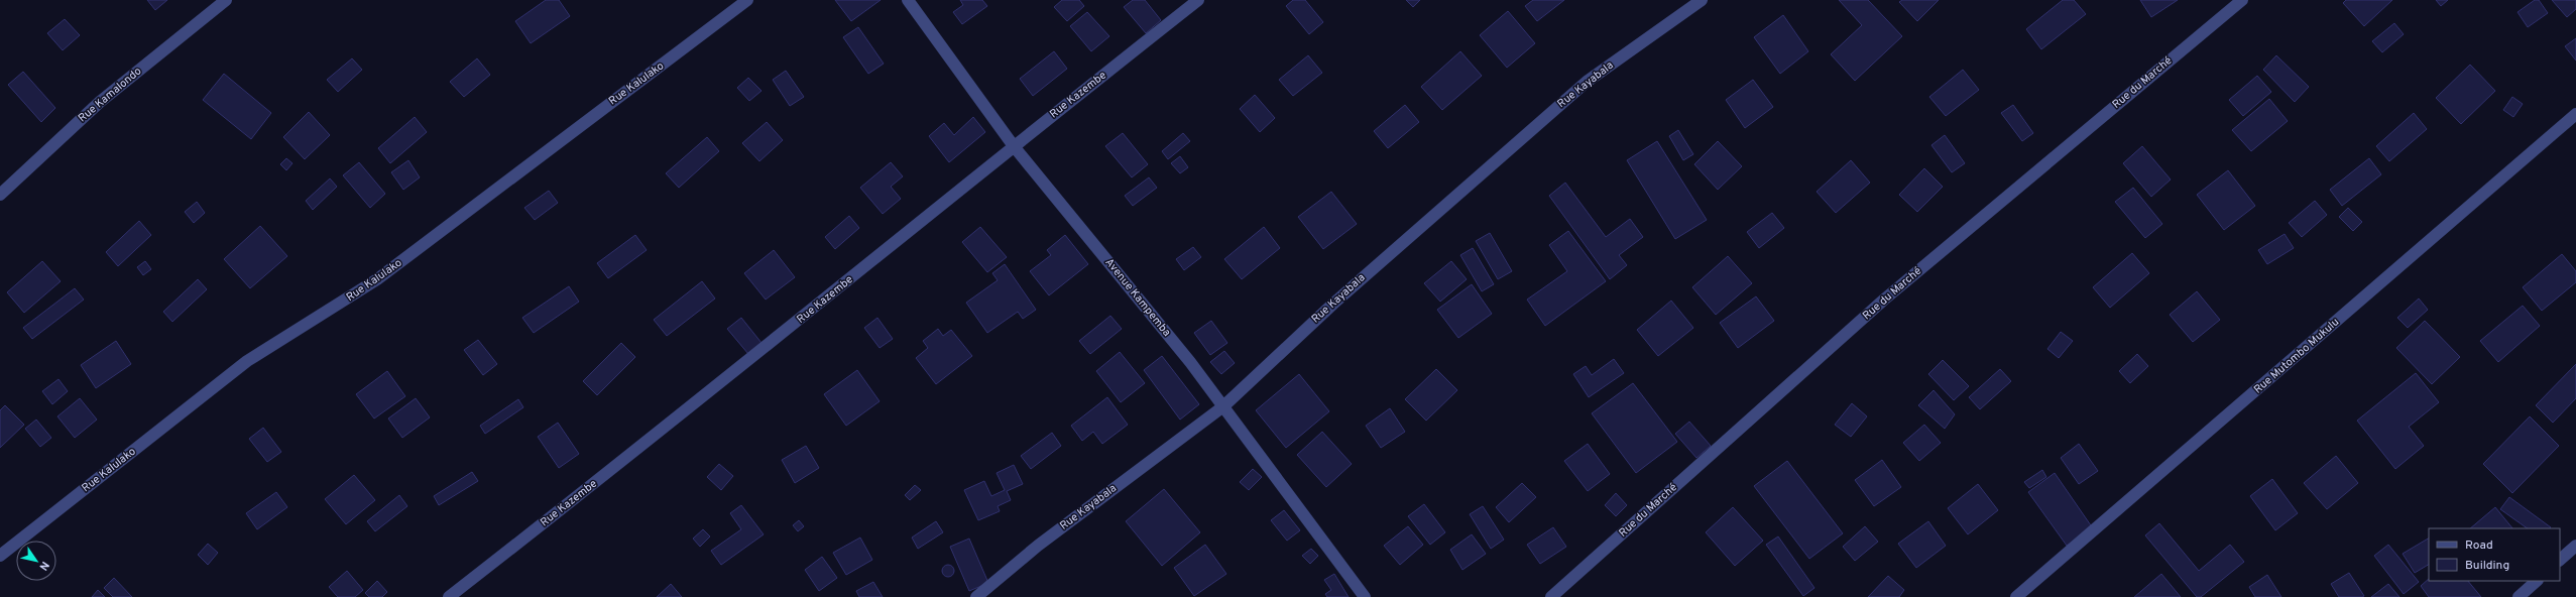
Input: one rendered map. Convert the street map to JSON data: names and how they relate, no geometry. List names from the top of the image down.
{
  "streets": {
    "street": [
      "Rue du Marché",
      "Rue Kalulako",
      "Rue Kayabala",
      "Rue Kamalondo",
      "Rue Kazembe",
      "Avenue Kampemba",
      "Rue Mutombo Mukulu"
    ]
  },
  "crossings": [
    ["Rue Kayabala", "Avenue Kampemba"],
    ["Rue Kazembe", "Avenue Kampemba"]
  ],
  "legend": ["Road", "Building"],
  "north": "bottom right"
}
